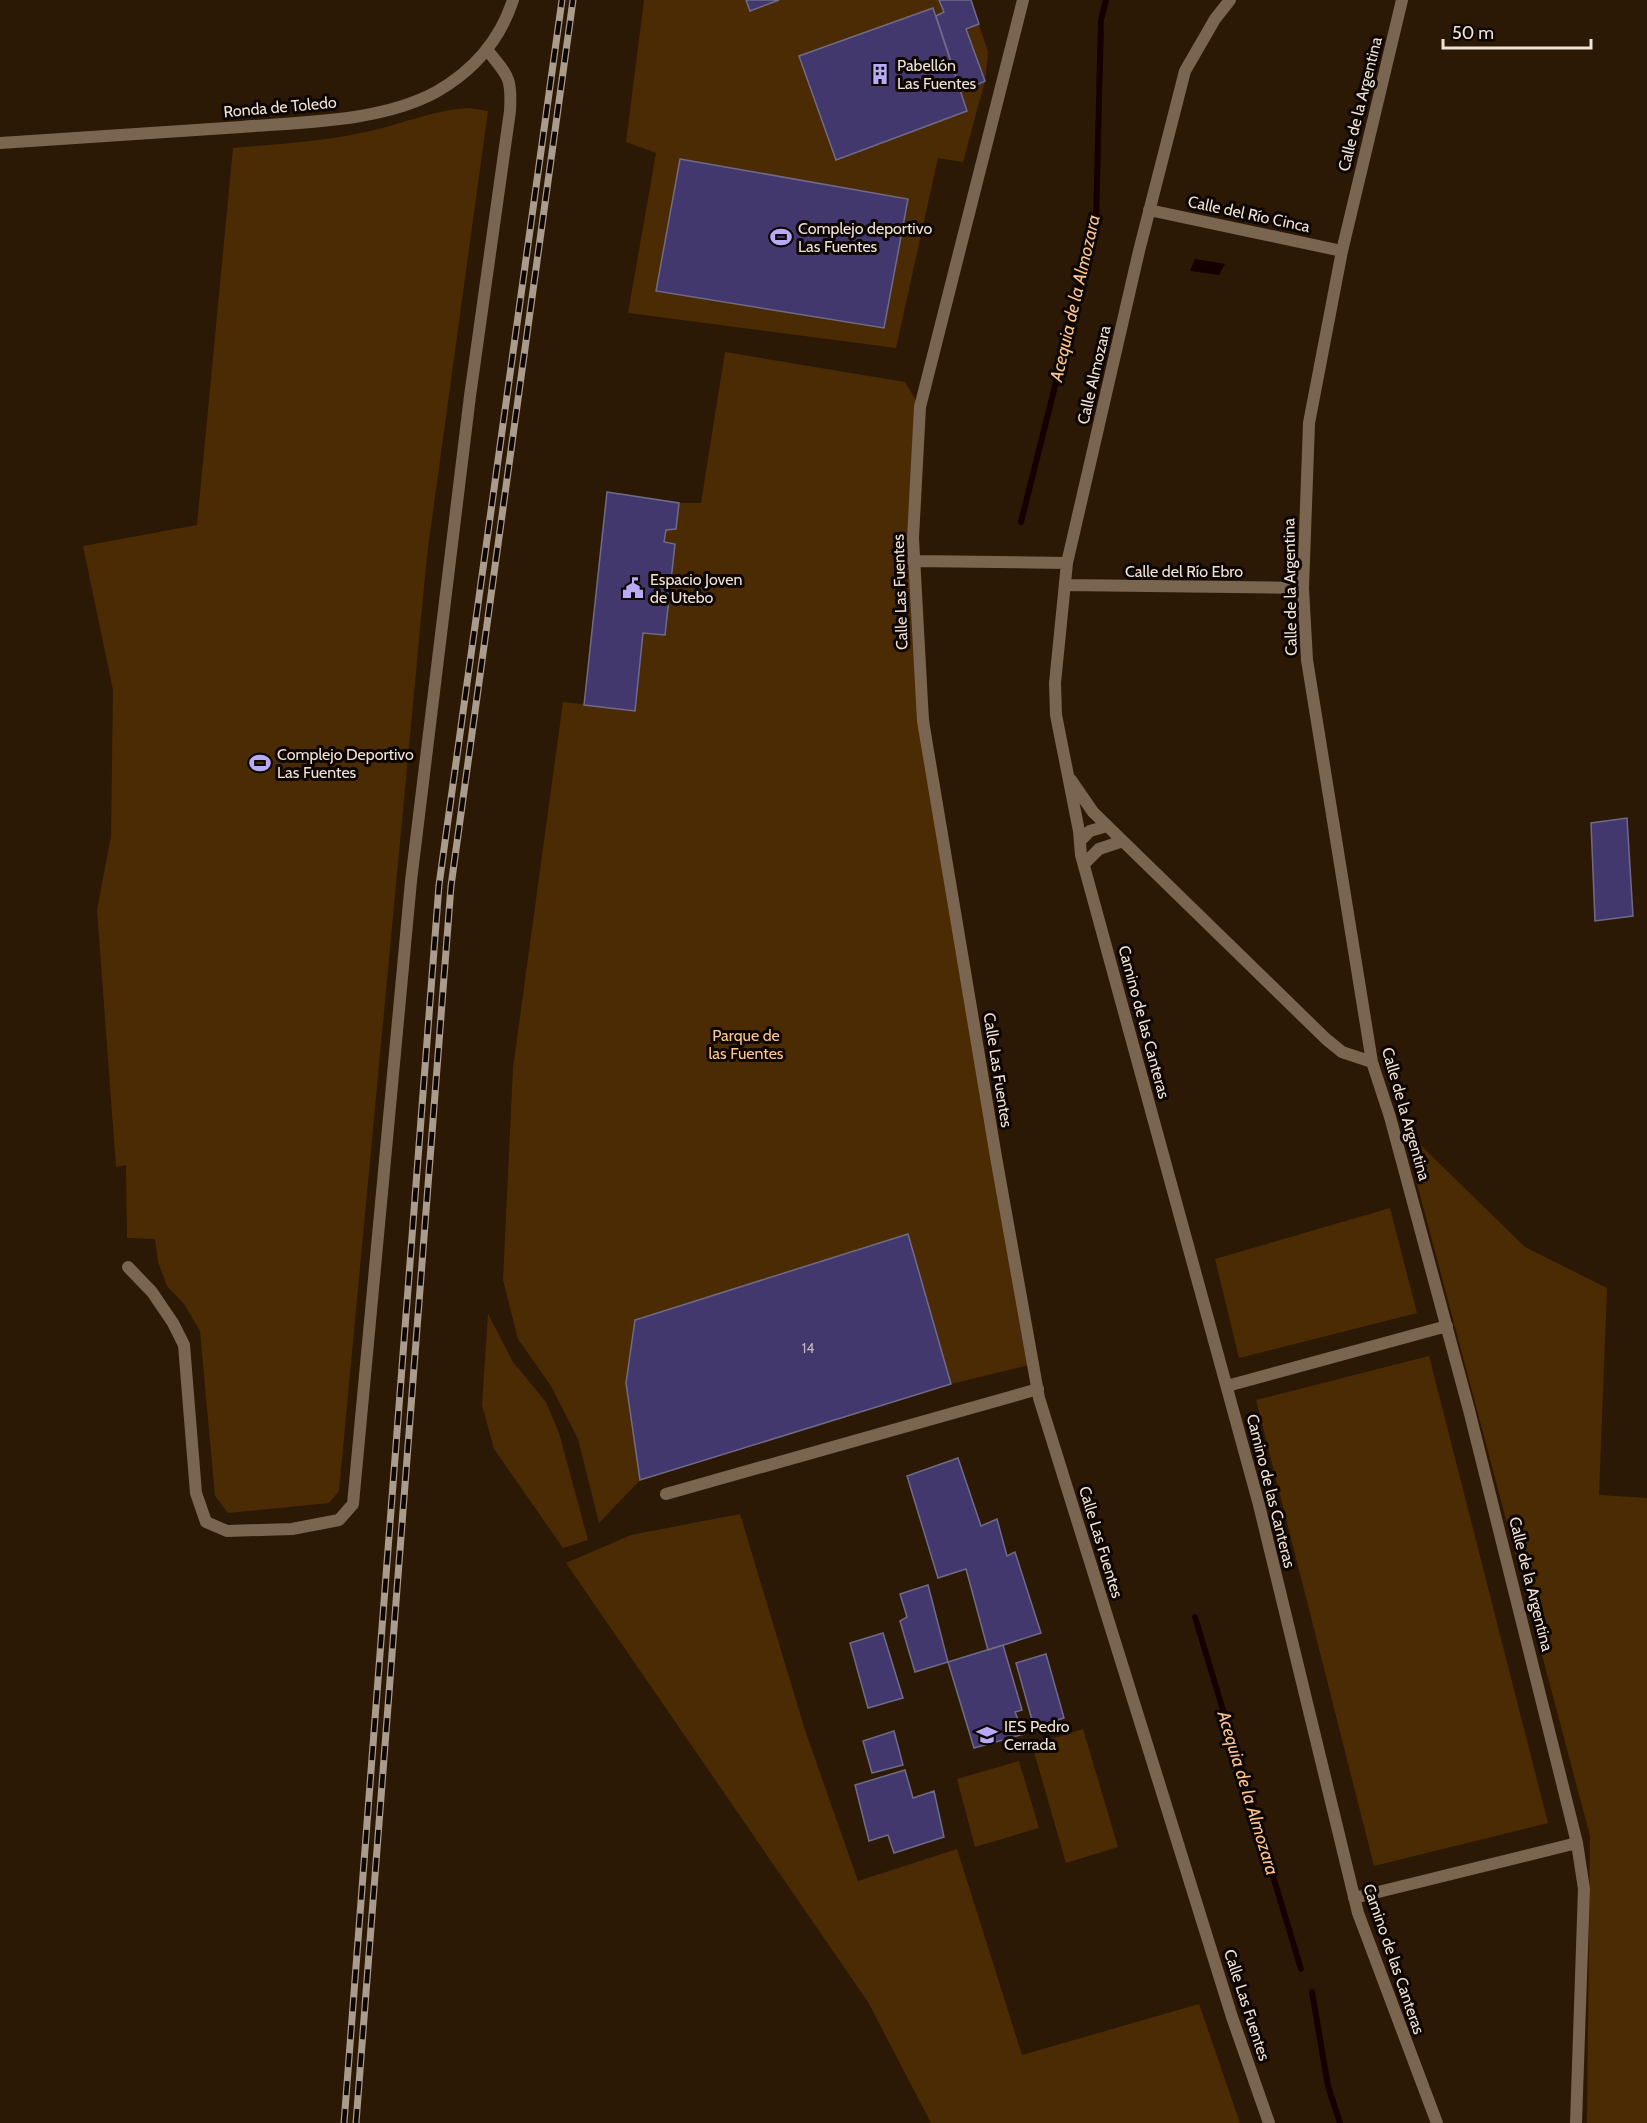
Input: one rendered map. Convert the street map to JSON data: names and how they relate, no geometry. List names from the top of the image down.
{
  "streets": {
    "street": [
      "Calle de la Argentina",
      "Ronda de Toledo",
      "Calle del Río Cinca",
      "Calle Almozara",
      "Calle del Río Ebro",
      "Calle Las Fuentes",
      "Camino de las Canteras"
    ]
  },
  "crossings": [
    ["Calle de la Argentina", "Calle del Río Cinca"],
    ["Calle de la Argentina", "Calle del Río Ebro"],
    ["Calle del Río Cinca", "Calle Almozara"],
    ["Calle Almozara", "Calle del Río Ebro"],
    ["Calle Almozara", "Camino de las Canteras"]
  ],
  "water": ["Acequia de la Almozara"],
  "parks": ["Parque de las Fuentes"],
  "places": {
    "building": ["Pabellón Las Fuentes"],
    "sports": ["Complejo deportivo Las Fuentes", "Complejo Deportivo Las Fuentes"],
    "public building": ["Espacio Joven de Utebo"],
    "school or university": ["IES Pedro Cerrada"]
  },
  "house_numbers": ["14"],
  "scale_bar": "50 m"
}
